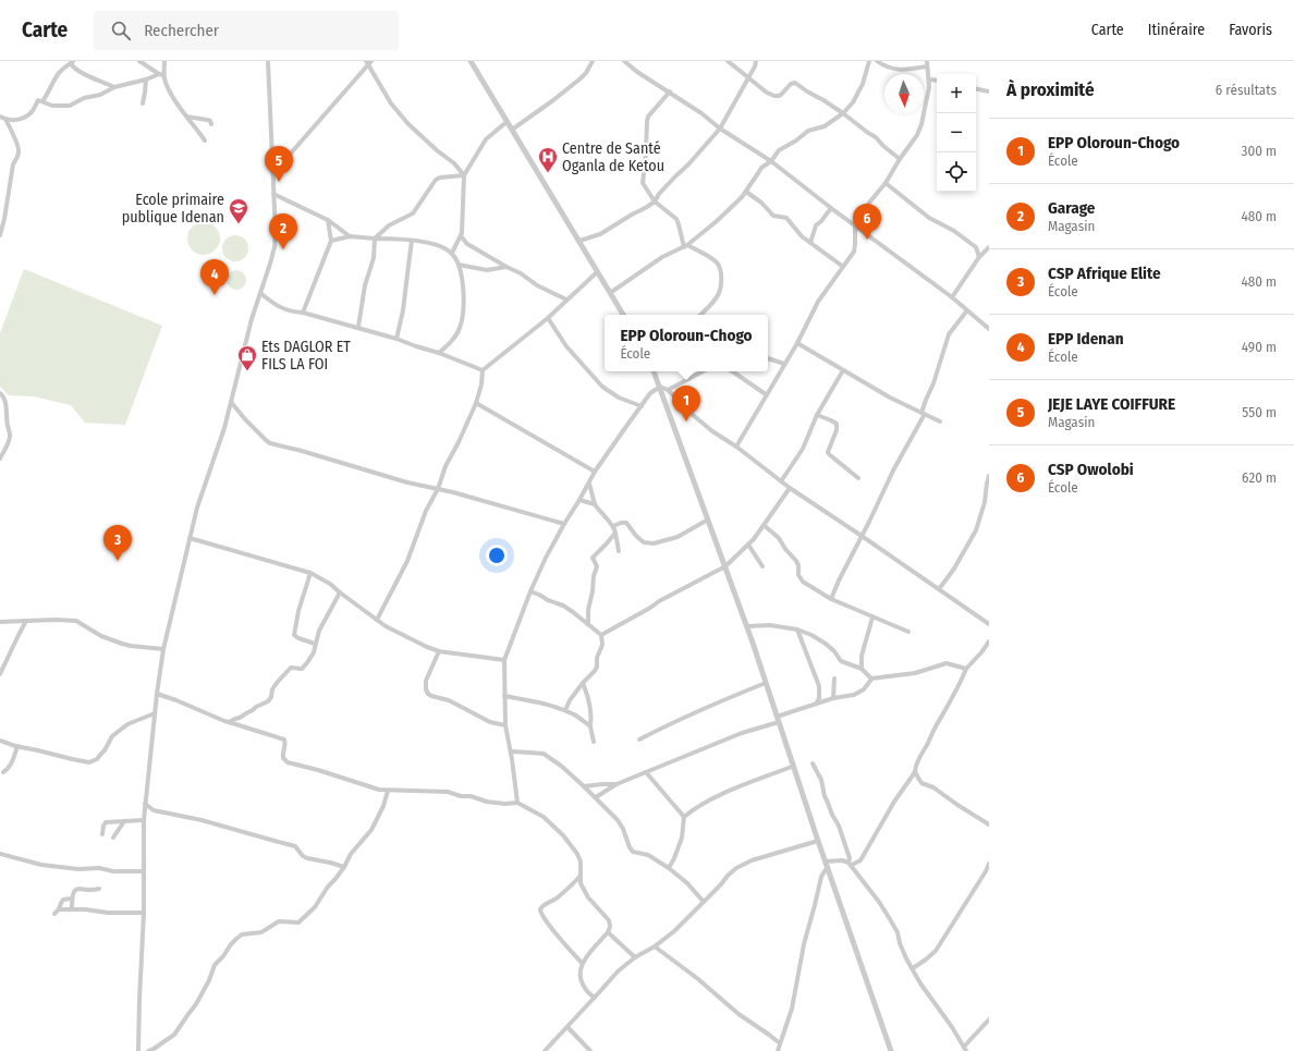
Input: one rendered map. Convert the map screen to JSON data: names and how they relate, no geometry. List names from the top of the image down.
{
  "places": {
    "hospital": ["Centre de Santé Oganla de Ketou"],
    "school or university": ["Ecole primaire publique Idenan"],
    "shop": ["Ets DAGLOR ET FILS LA FOI"]
  },
  "north": "bottom",
  "page": {
    "header": "Carte",
    "search": "Rechercher",
    "nav": ["Carte", "Itinéraire", "Favoris"],
    "heading": ["À proximité", "6 résultats"],
    "map_buttons": ["+", "−"],
    "list": [
      {
        "mark": "1",
        "name": "EPP Oloroun-Chogo",
        "note": "École",
        "value": "300 m"
      },
      {
        "mark": "2",
        "name": "Garage",
        "note": "Magasin",
        "value": "480 m"
      },
      {
        "mark": "3",
        "name": "CSP Afrique Elite",
        "note": "École",
        "value": "480 m"
      },
      {
        "mark": "4",
        "name": "EPP Idenan",
        "note": "École",
        "value": "490 m"
      },
      {
        "mark": "5",
        "name": "JEJE LAYE COIFFURE",
        "note": "Magasin",
        "value": "550 m"
      },
      {
        "mark": "6",
        "name": "CSP Owolobi",
        "note": "École",
        "value": "620 m"
      }
    ],
    "pins": [
      "5",
      "6",
      "2",
      "4",
      "1",
      "3"
    ],
    "popup": ["EPP Oloroun-Chogo", "École"]
  }
}
